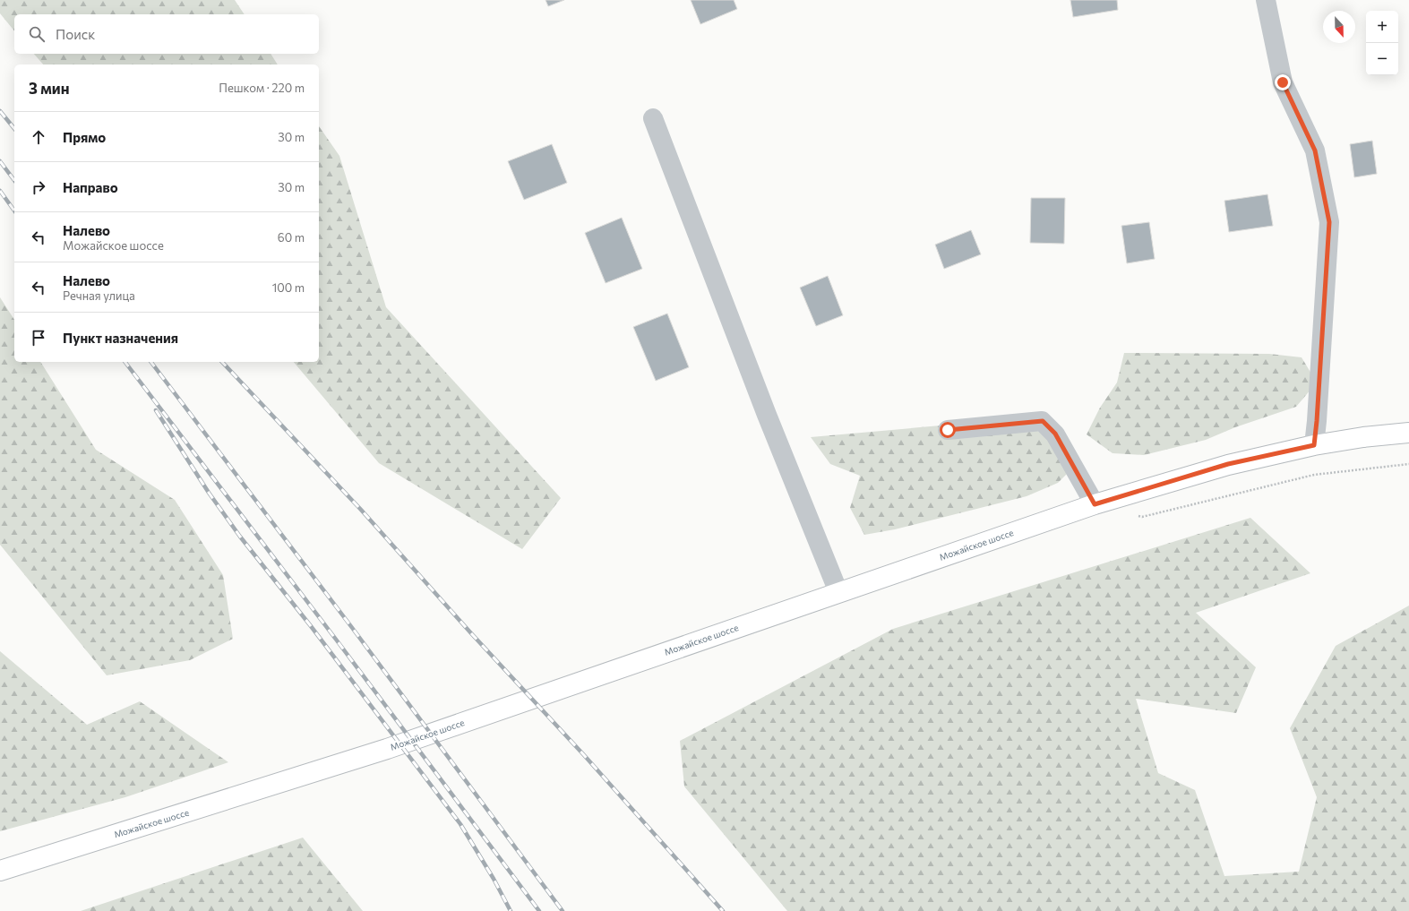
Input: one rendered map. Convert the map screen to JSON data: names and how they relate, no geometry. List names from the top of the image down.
{
  "streets": {
    "main road": ["Можайское шоссе"]
  },
  "north": "bottom",
  "page": {
    "map_buttons": ["+", "−"],
    "search": "Поиск",
    "heading": ["3 мин", "Пешком · 220 m"],
    "list": [
      ["Прямо", "30 m"],
      ["Направо", "30 m"],
      ["Налево", "Можайское шоссе", "60 m"],
      ["Налево", "Речная улица", "100 m"],
      "Пункт назначения"
    ]
  }
}
